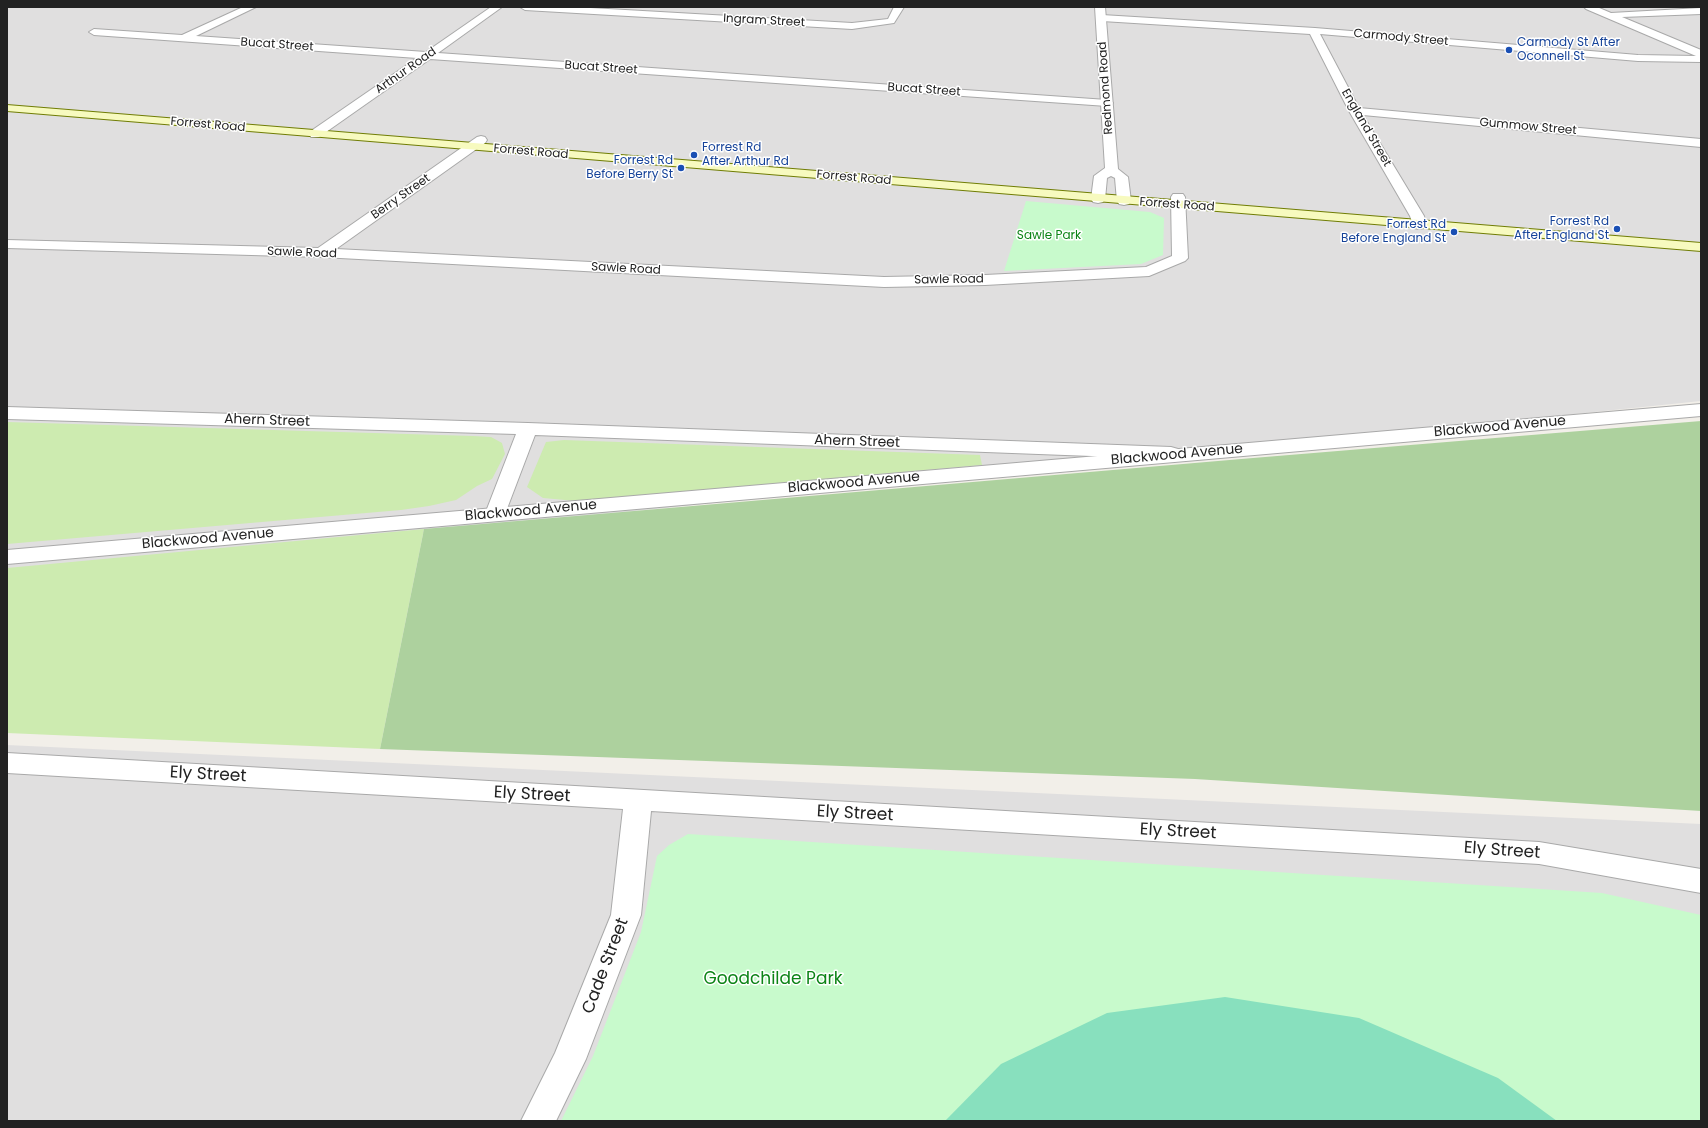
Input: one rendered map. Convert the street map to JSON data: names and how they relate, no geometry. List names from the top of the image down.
{
  "streets": {
    "main road": ["Forrest Road"],
    "street": [
      "Ingram Street",
      "Carmody Street",
      "Bucat Street",
      "Arthur Road",
      "Redmond Road",
      "Gummow Street",
      "England Street",
      "Berry Street",
      "Sawle Road",
      "Ahern Street",
      "Blackwood Avenue",
      "Ely Street",
      "Cade Street"
    ]
  },
  "crossings": [
    ["Carmody Street", "Redmond Road"],
    ["Carmody Street", "England Street"],
    ["Bucat Street", "Arthur Road"],
    ["Bucat Street", "Redmond Road"],
    ["Arthur Road", "Forrest Road"],
    ["Forrest Road", "England Street"],
    ["Forrest Road", "Berry Street"],
    ["Forrest Road", "Sawle Road"],
    ["Gummow Street", "England Street"],
    ["Berry Street", "Sawle Road"],
    ["Ahern Street", "Blackwood Avenue"],
    ["Ely Street", "Cade Street"]
  ],
  "parks": ["Sawle Park", "Goodchilde Park"],
  "places": [
    "Carmody St After Oconnell St",
    "Forrest Rd After Arthur Rd",
    "Forrest Rd Before Berry St",
    "Forrest Rd After England St",
    "Forrest Rd Before England St"
  ]
}
